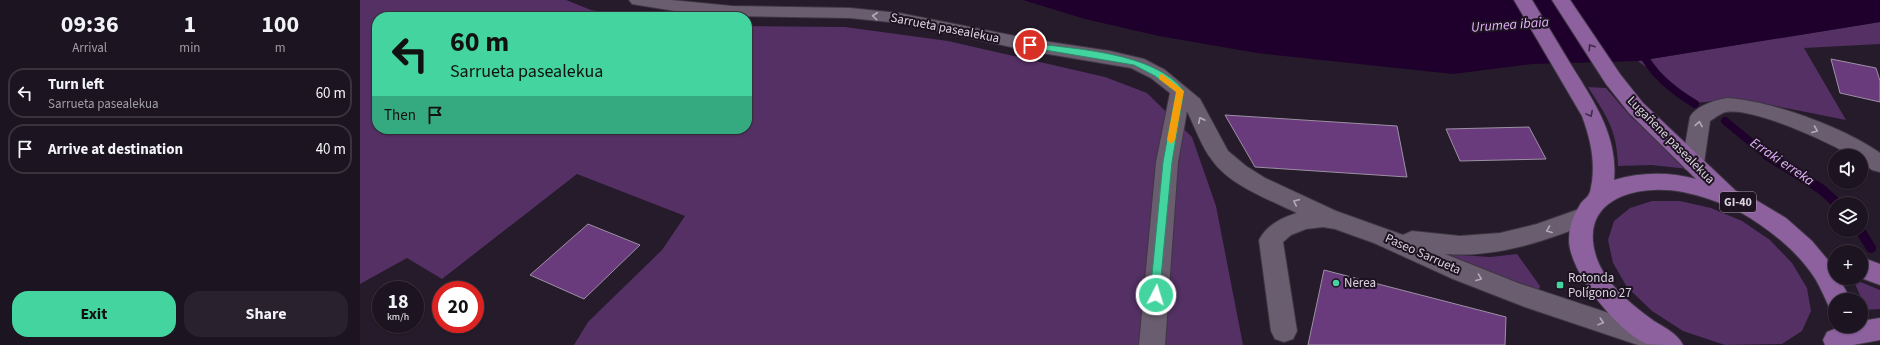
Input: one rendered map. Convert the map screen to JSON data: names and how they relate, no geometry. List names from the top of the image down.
{
  "streets": {
    "main road": ["Lugañene pasealekua", "GI-40"],
    "street": ["Sarrueta pasealekua", "Paseo Sarrueta"]
  },
  "crossings": [
    ["Sarrueta pasealekua", "Paseo Sarrueta"],
    ["Lugañene pasealekua", "GI-40"],
    ["GI-40", "Paseo Sarrueta"]
  ],
  "one_way": ["Sarrueta pasealekua", "Lugañene pasealekua"],
  "water": ["Urumea ibaia", "Erraki erreka"],
  "places": {
    "other": ["Nerea"],
    "transit": ["Rotonda Polígono 27"]
  },
  "page": {
    "eta": [
      "09:36",
      "Arrival",
      "1",
      "min",
      "100",
      "m"
    ],
    "turn": ["60 m", "Sarrueta pasealekua"],
    "list": [
      {
        "name": "Turn left",
        "note": "Sarrueta pasealekua",
        "value": "60 m"
      },
      {
        "name": "Arrive at destination",
        "value": "40 m"
      }
    ],
    "then": "Then",
    "map_buttons": ["+", "−"],
    "speed": "18 km/h",
    "limit": "20",
    "buttons": ["Exit", "Share"]
  }
}
